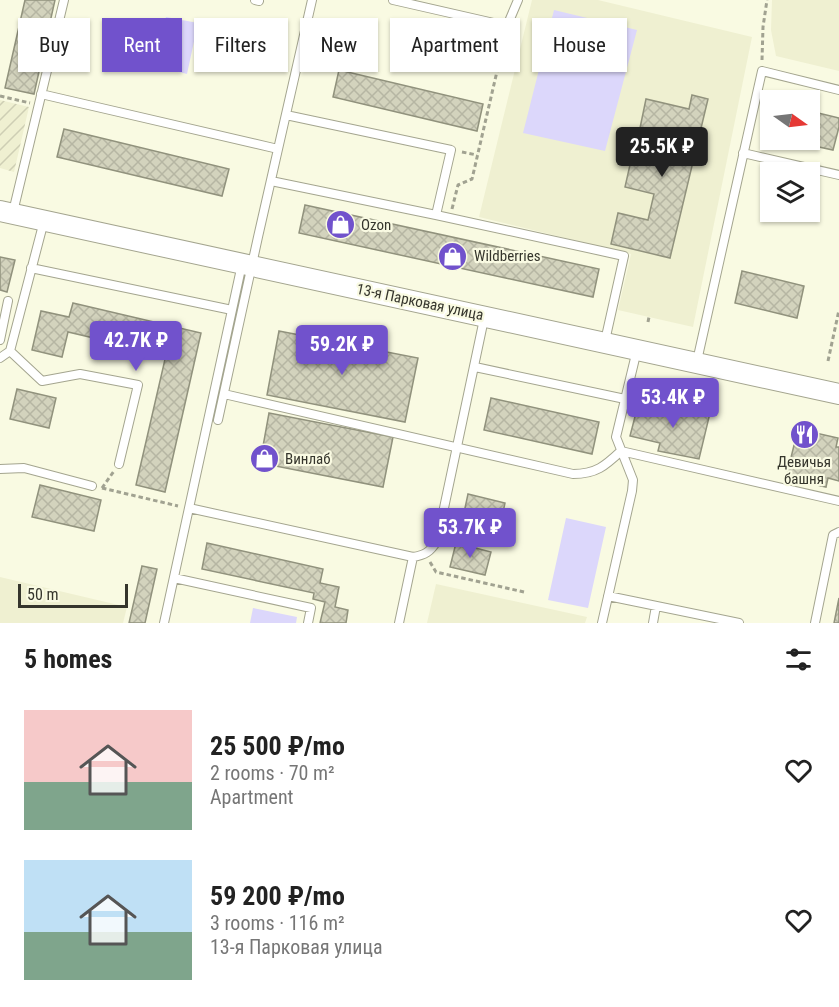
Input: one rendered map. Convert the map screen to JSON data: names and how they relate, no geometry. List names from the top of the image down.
{
  "streets": {
    "street": ["13-я Парковая улица"]
  },
  "places": {
    "shop": ["Ozon", "Wildberries", "Винлаб"],
    "restaurant": ["Девичья башня"]
  },
  "scale_bar": "50 m",
  "north": "right",
  "page": {
    "chip": [
      "Buy",
      "Rent",
      "Filters",
      "New",
      "Apartment",
      "House"
    ],
    "price": [
      "25.5K ₽",
      "42.7K ₽",
      "59.2K ₽",
      "53.4K ₽",
      "53.7K ₽"
    ],
    "scale": "50 m",
    "heading": "5 homes",
    "list": [
      {
        "name": "25 500 ₽/mo",
        "note": "2 rooms · 70 m² · Apartment"
      },
      {
        "name": "59 200 ₽/mo",
        "note": "3 rooms · 116 m² · 13-я Парковая улица"
      }
    ]
  }
}
